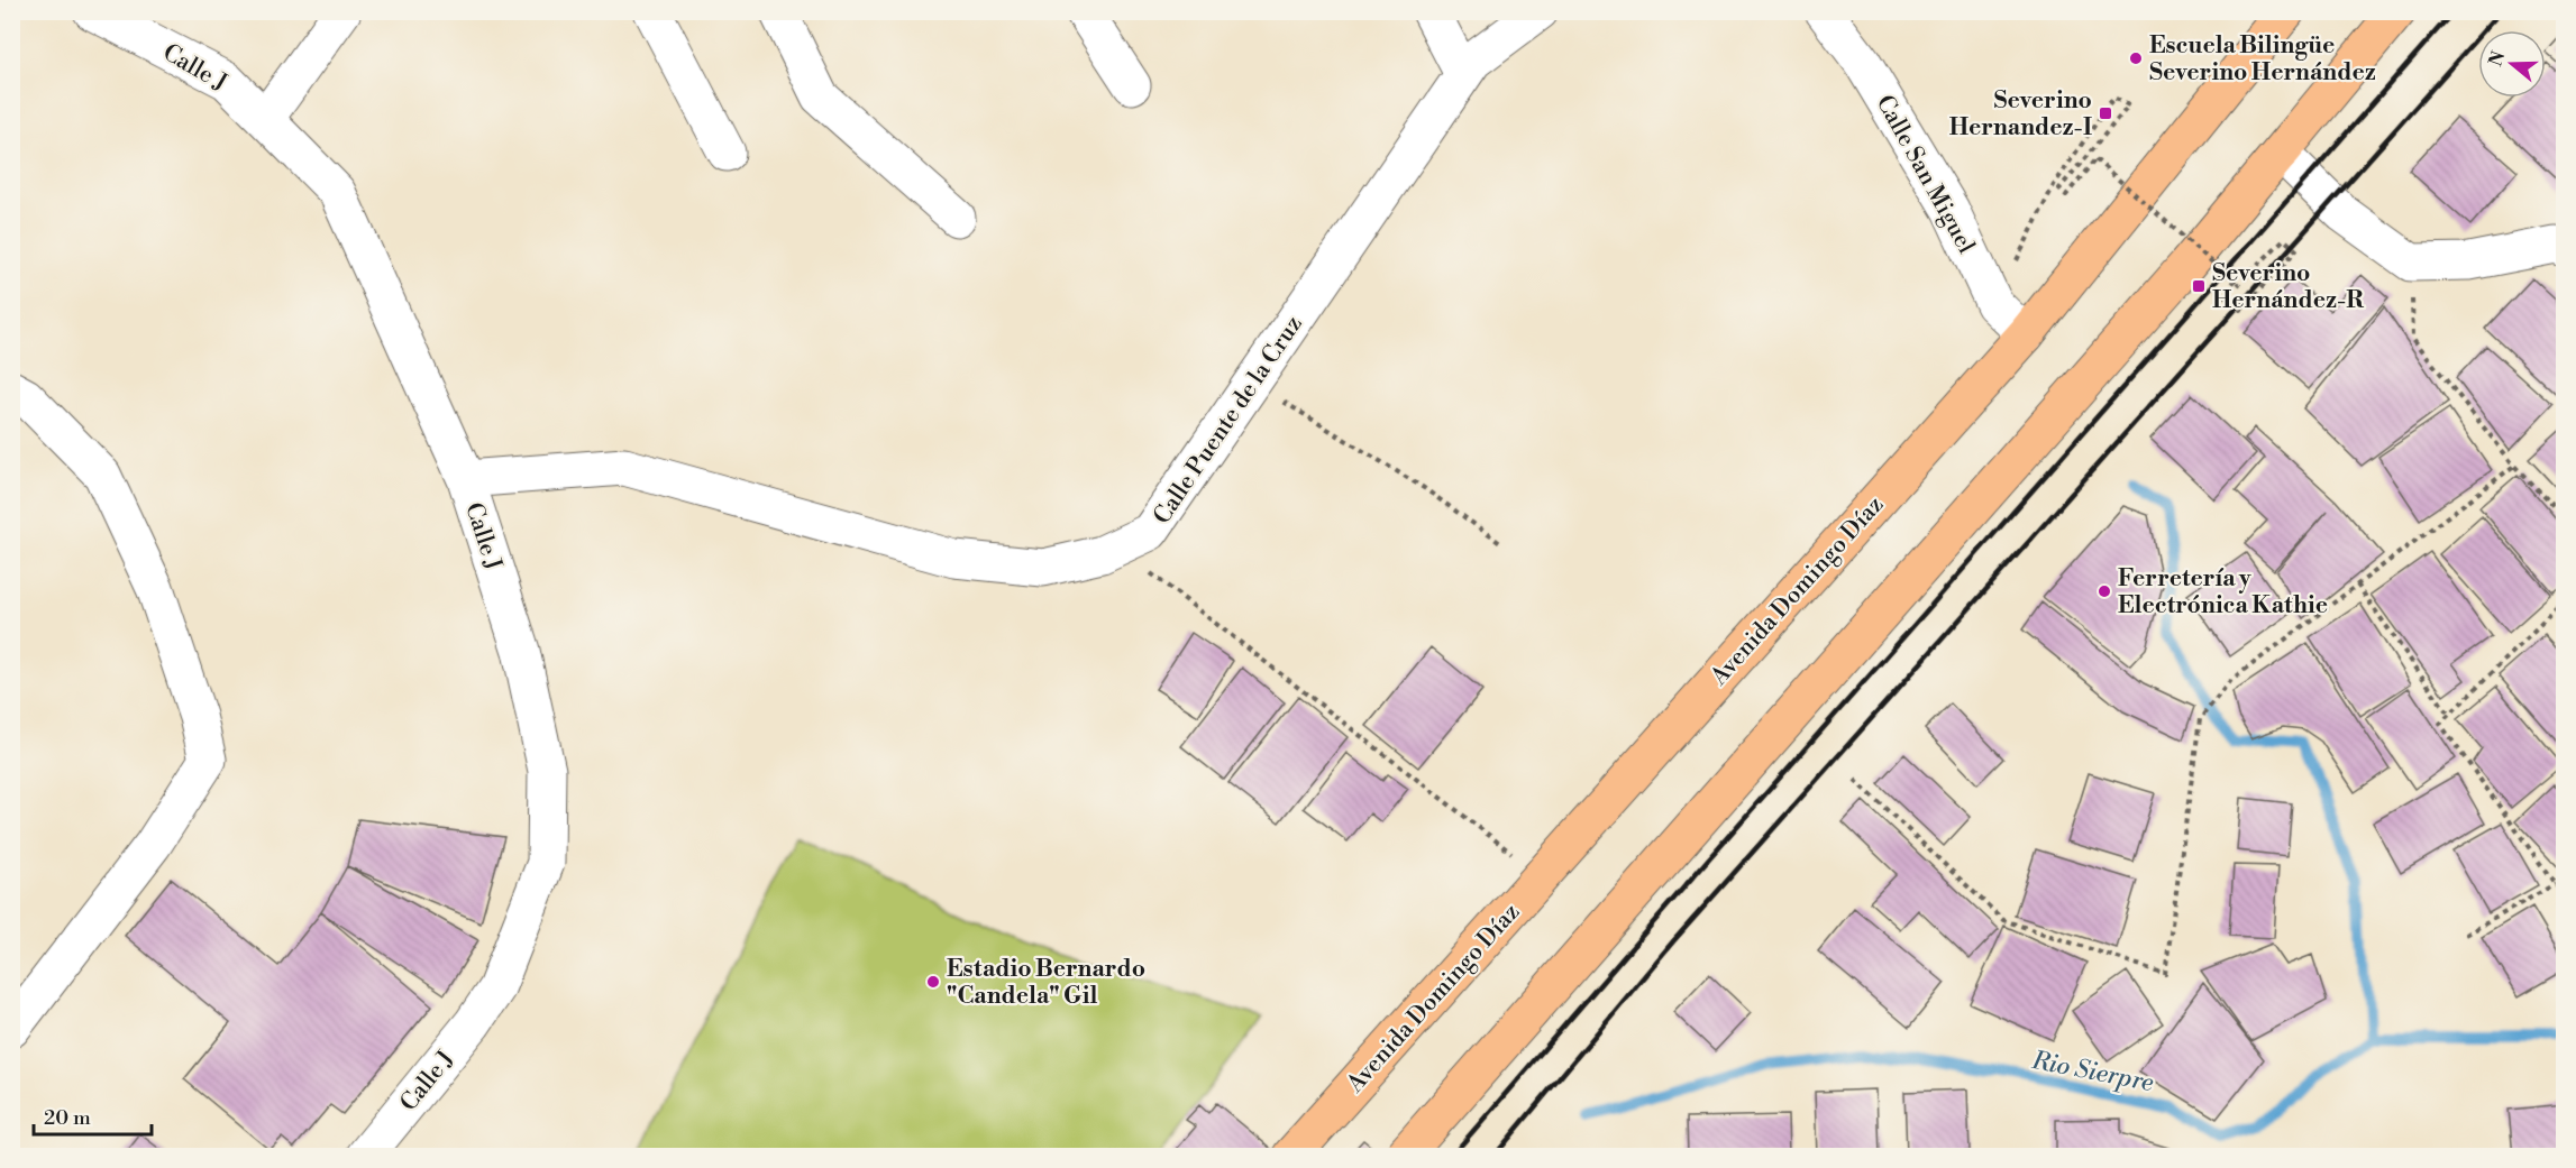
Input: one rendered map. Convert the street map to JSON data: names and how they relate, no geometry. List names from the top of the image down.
{
  "streets": {
    "main road": ["Avenida Domingo Díaz"],
    "street": ["Calle J", "Calle San Miguel", "Calle Puente de la Cruz"]
  },
  "crossings": [
    ["Calle J", "Calle Puente de la Cruz"],
    ["Calle San Miguel", "Avenida Domingo Díaz"]
  ],
  "water": ["Rio Sierpre"],
  "places": {
    "other": ["Escuela Bilingüe Severino Hernández", "Ferretería y Electrónica Kathie", "Estadio Bernardo \"Candela\" Gil"],
    "transit": ["Severino Hernandez-I", "Severino Hernández-R"]
  },
  "scale_bar": "20 m",
  "north": "left"
}
